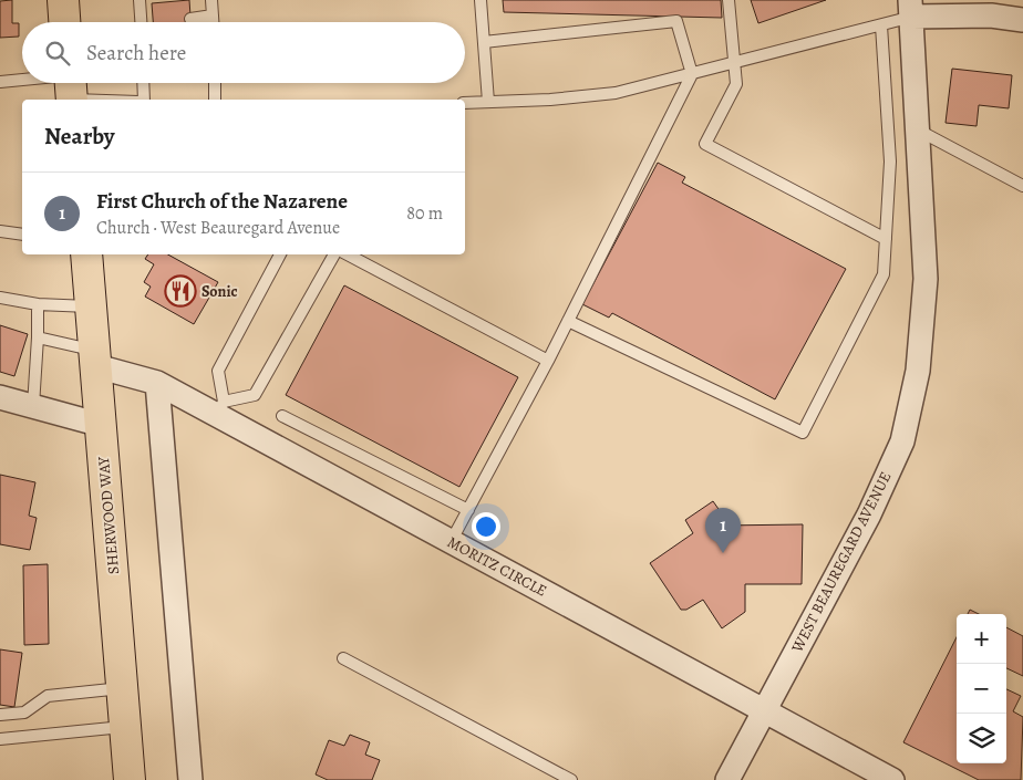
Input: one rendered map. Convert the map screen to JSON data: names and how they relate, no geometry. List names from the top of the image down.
{
  "streets": {
    "main road": ["SHERWOOD WAY"],
    "street": ["WEST BEAUREGARD AVENUE", "MORITZ CIRCLE"]
  },
  "crossings": [
    ["SHERWOOD WAY", "MORITZ CIRCLE"],
    ["WEST BEAUREGARD AVENUE", "MORITZ CIRCLE"]
  ],
  "places": {
    "restaurant": ["Sonic"]
  },
  "page": {
    "search": "Search here",
    "heading": "Nearby",
    "list": [
      {
        "mark": "1",
        "name": "First Church of the Nazarene",
        "note": "Church · West Beauregard Avenue",
        "value": "80 m"
      }
    ],
    "pins": "1",
    "map_buttons": ["+", "−"]
  }
}
